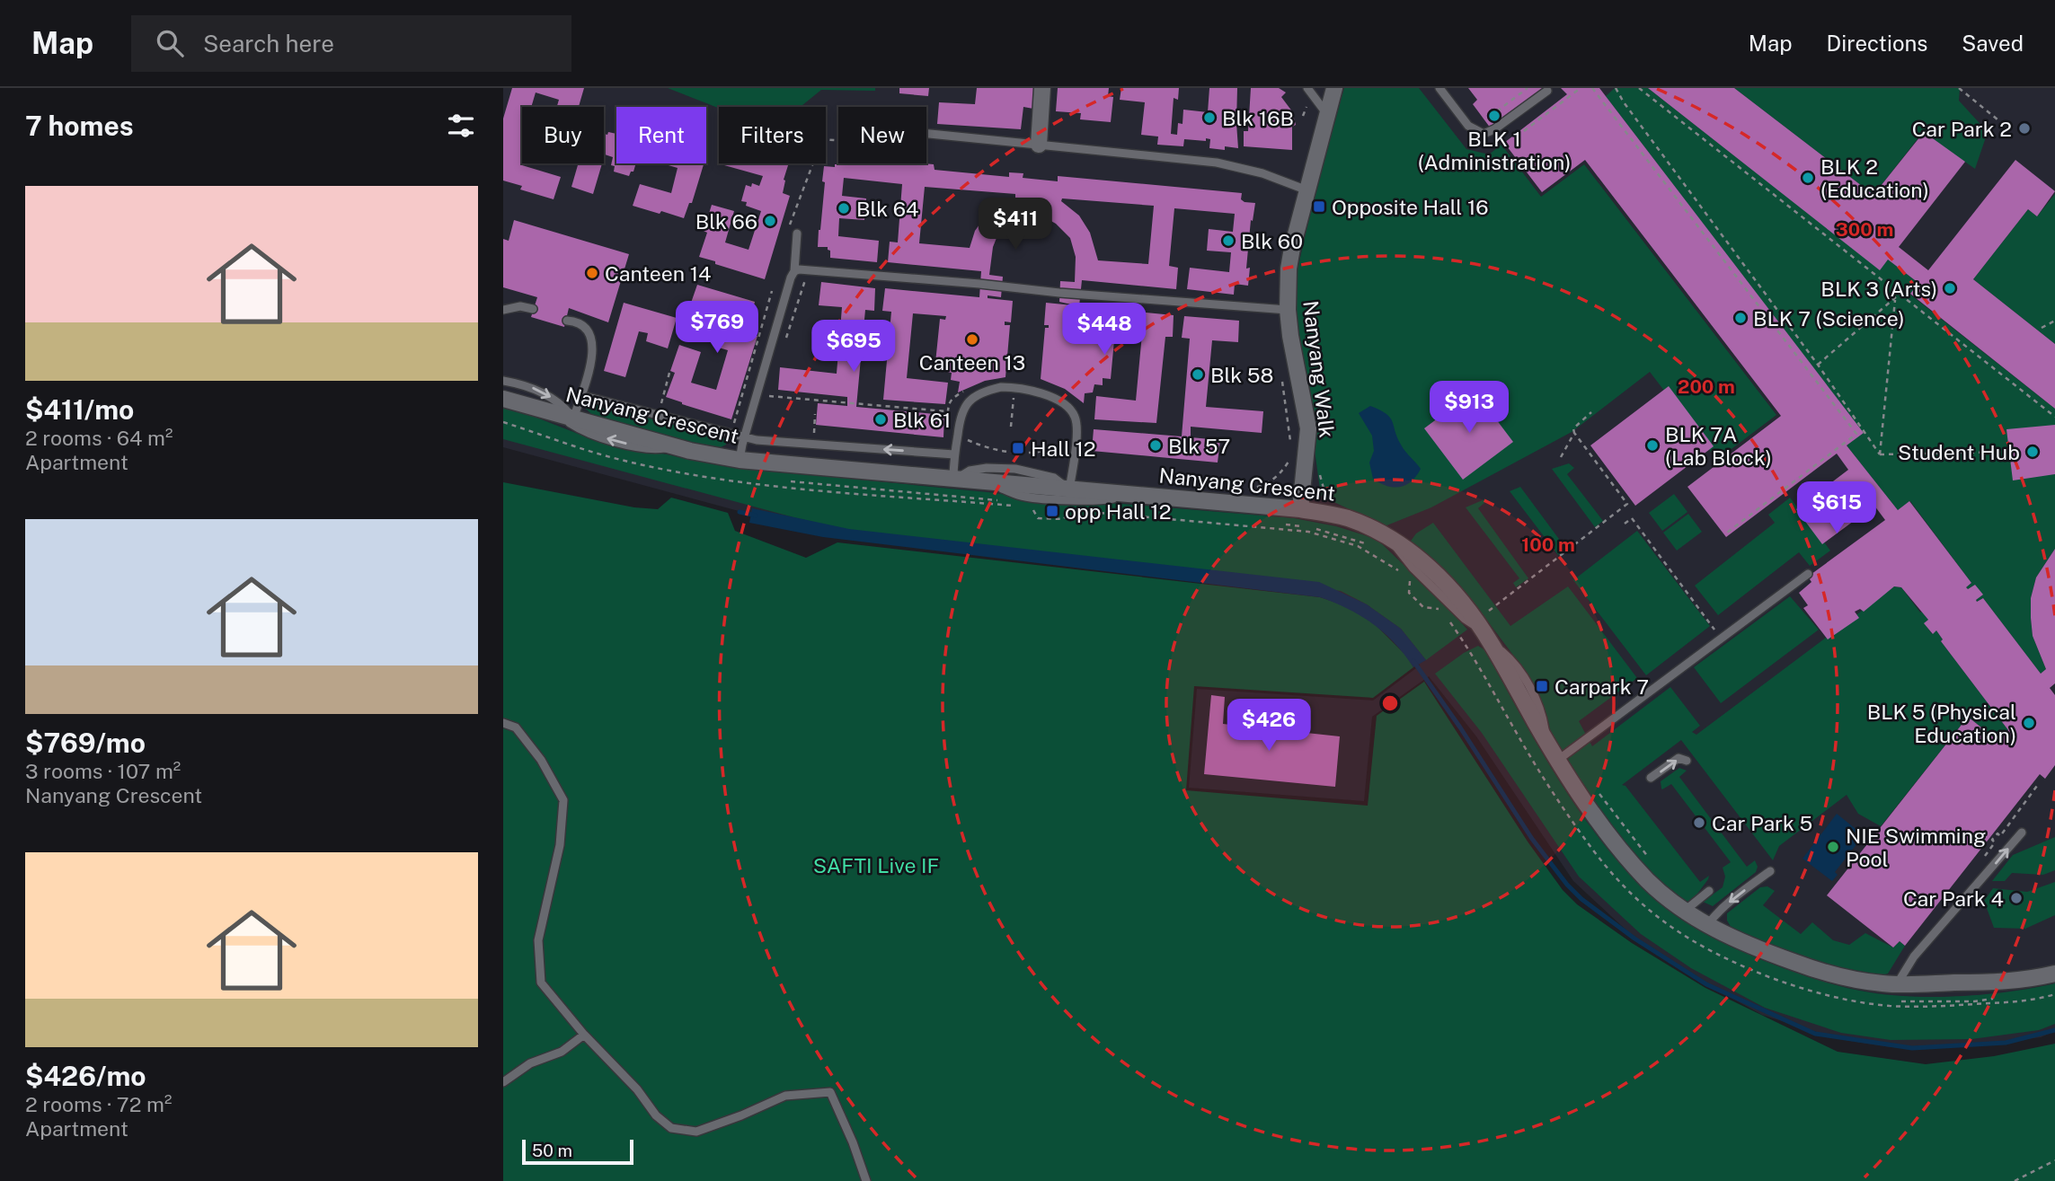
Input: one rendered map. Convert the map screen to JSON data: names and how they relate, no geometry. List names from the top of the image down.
{
  "streets": {
    "street": ["Nanyang Walk", "Nanyang Crescent"]
  },
  "crossings": [
    ["Nanyang Walk", "Nanyang Crescent"]
  ],
  "parks": ["SAFTI Live IF"],
  "places": {
    "other": [
      "BLK 1 (Administration)",
      "Blk 16B",
      "Car Park 2",
      "BLK 2 (Education)",
      "Blk 64",
      "Blk 66",
      "Blk 60",
      "Canteen 14",
      "BLK 3 (Arts)",
      "BLK 7 (Science)",
      "Canteen 13",
      "Blk 58",
      "Blk 61",
      "Blk 57",
      "BLK 7A (Lab Block)",
      "Student Hub",
      "BLK 5 (Physical Education)",
      "Car Park 5",
      "NIE Swimming Pool",
      "Car Park 4"
    ],
    "transit": [
      "Opposite Hall 16",
      "Hall 12",
      "opp Hall 12",
      "Carpark 7"
    ]
  },
  "scale_bar": "50 m",
  "page": {
    "header": "Map",
    "search": "Search here",
    "nav": ["Map", "Directions", "Saved"],
    "heading": "7 homes",
    "chip": [
      "Buy",
      "Rent",
      "Filters",
      "New"
    ],
    "list": [
      {
        "name": "$411/mo",
        "note": "2 rooms · 64 m² · Apartment"
      },
      {
        "name": "$769/mo",
        "note": "3 rooms · 107 m² · Nanyang Crescent"
      },
      {
        "name": "$426/mo",
        "note": "2 rooms · 72 m² · Apartment"
      }
    ],
    "price": [
      "$411",
      "$769",
      "$448",
      "$695",
      "$913",
      "$615",
      "$426"
    ],
    "scale": "50 m"
  },
  "rings": ["300 m", "200 m", "100 m"]
}
